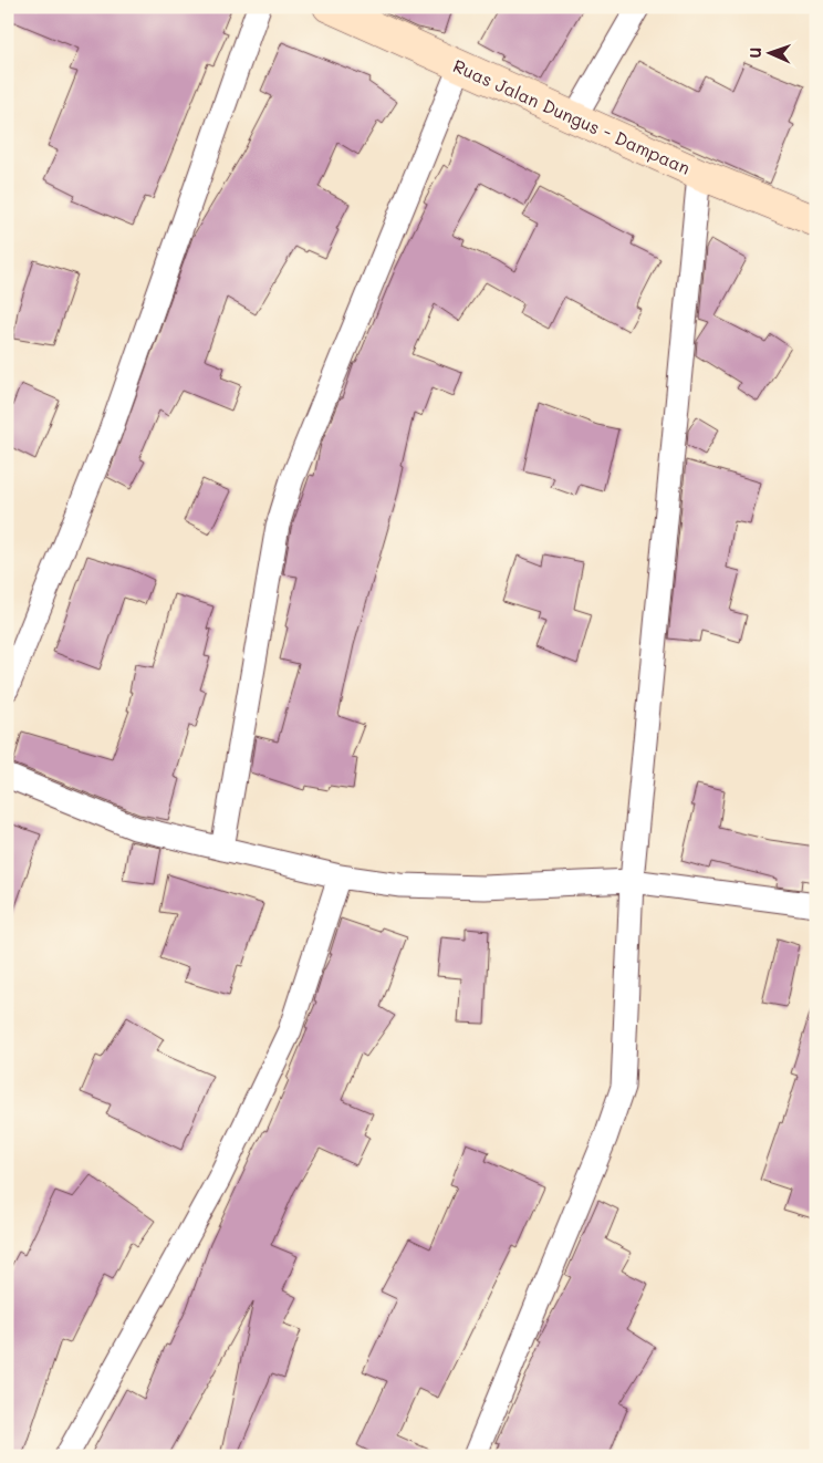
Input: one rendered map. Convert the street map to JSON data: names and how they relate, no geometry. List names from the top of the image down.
{
  "streets": {
    "main road": ["Ruas Jalan Dungus - Dampaan"]
  },
  "north": "left"
}
